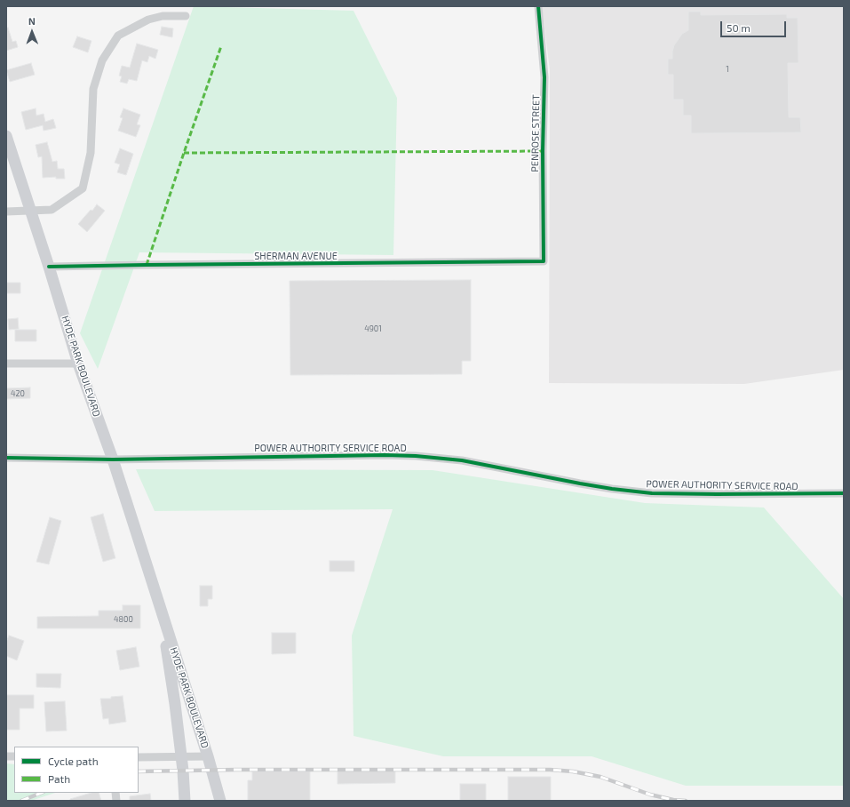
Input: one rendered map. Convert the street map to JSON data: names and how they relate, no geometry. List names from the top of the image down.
{
  "streets": {
    "main road": ["HYDE PARK BOULEVARD"],
    "street": ["PENROSE STREET", "SHERMAN AVENUE", "POWER AUTHORITY SERVICE ROAD"]
  },
  "crossings": [
    ["PENROSE STREET", "SHERMAN AVENUE"],
    ["SHERMAN AVENUE", "HYDE PARK BOULEVARD"],
    ["HYDE PARK BOULEVARD", "POWER AUTHORITY SERVICE ROAD"]
  ],
  "house_numbers": [
    "1",
    "4901",
    "420",
    "4800"
  ],
  "legend": ["Cycle path", "Path"],
  "scale_bar": "50 m",
  "north": "top"
}
